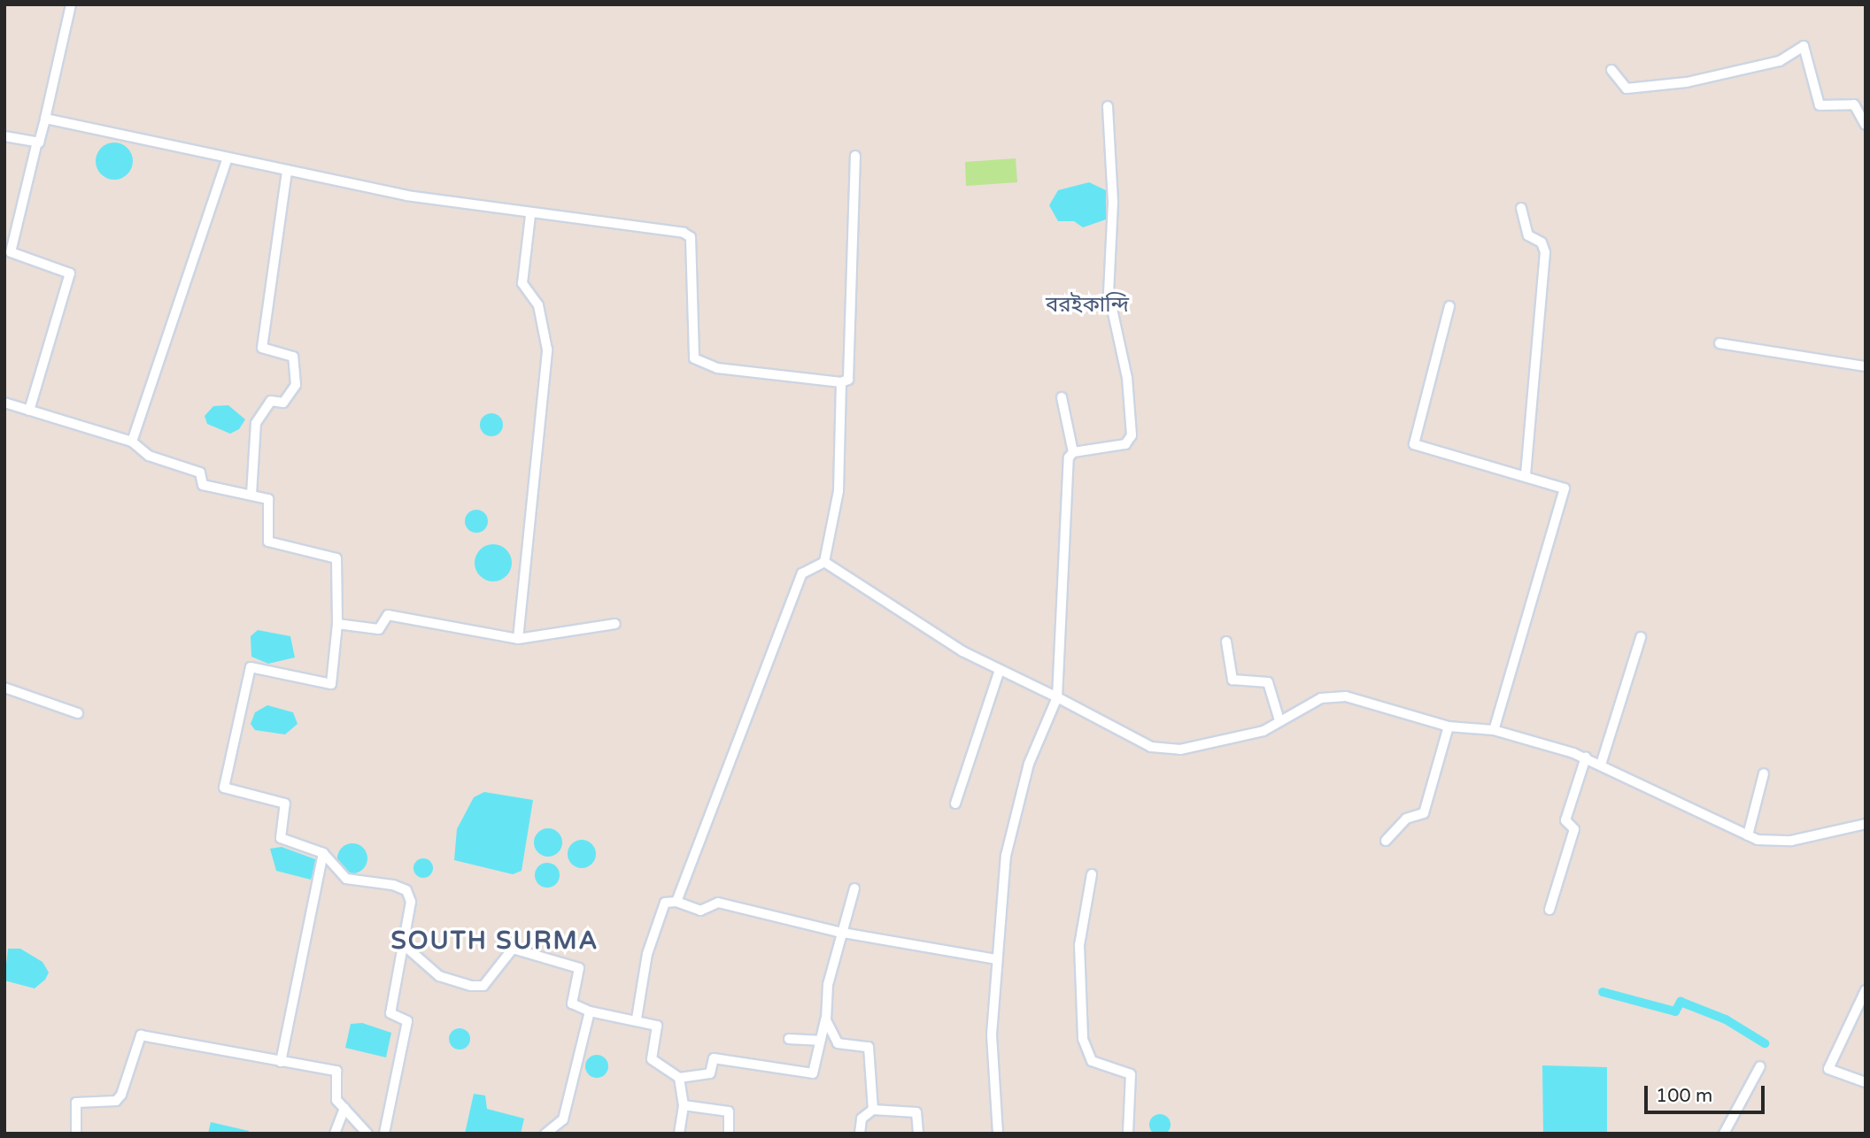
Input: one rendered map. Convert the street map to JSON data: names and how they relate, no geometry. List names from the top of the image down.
{
  "districts": ["বরইকান্দি", "SOUTH SURMA"],
  "scale_bar": "100 m"
}
